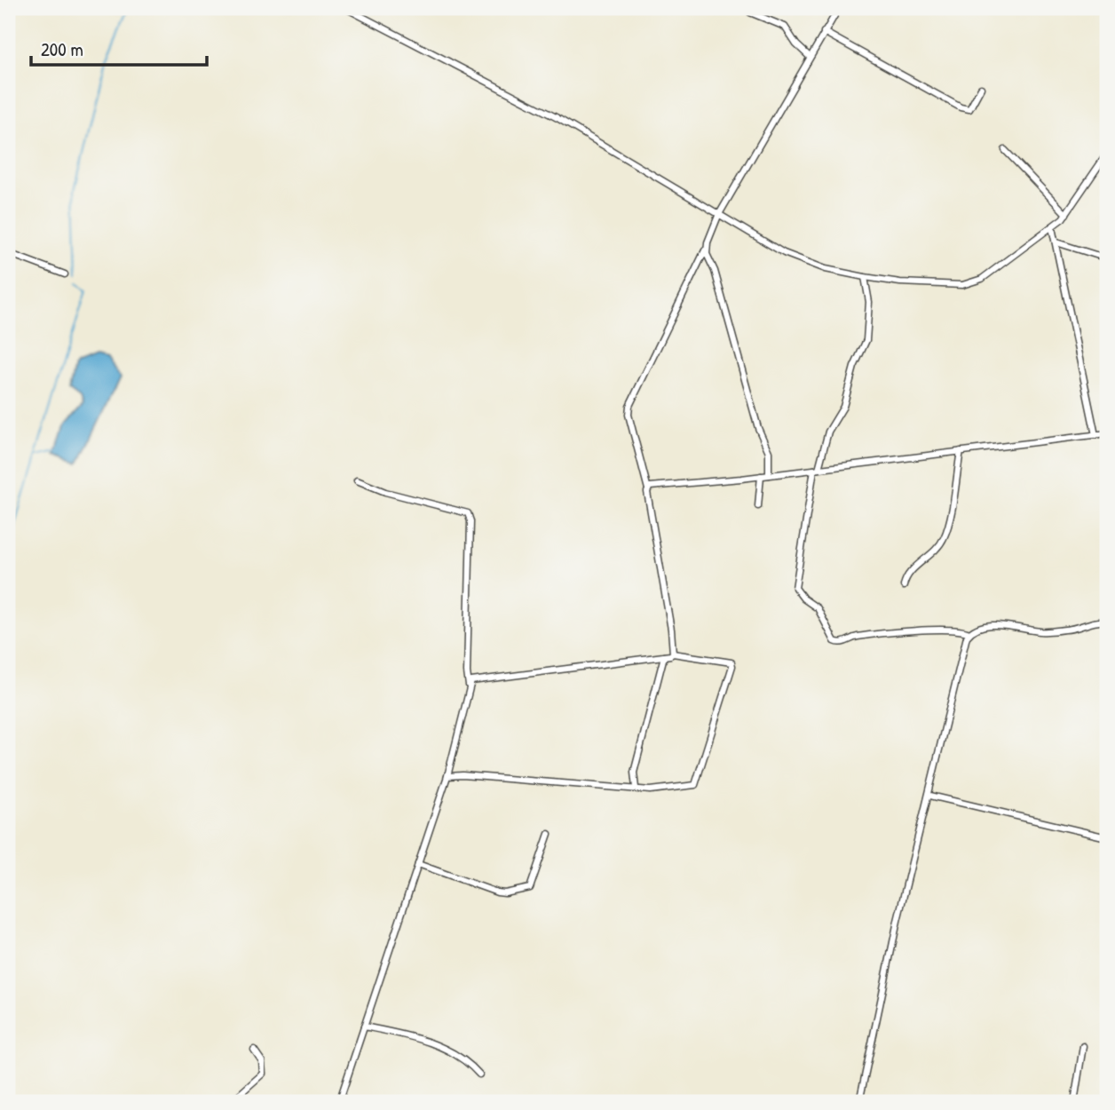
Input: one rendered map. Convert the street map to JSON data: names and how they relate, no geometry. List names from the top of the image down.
{
  "scale_bar": "200 m"
}
